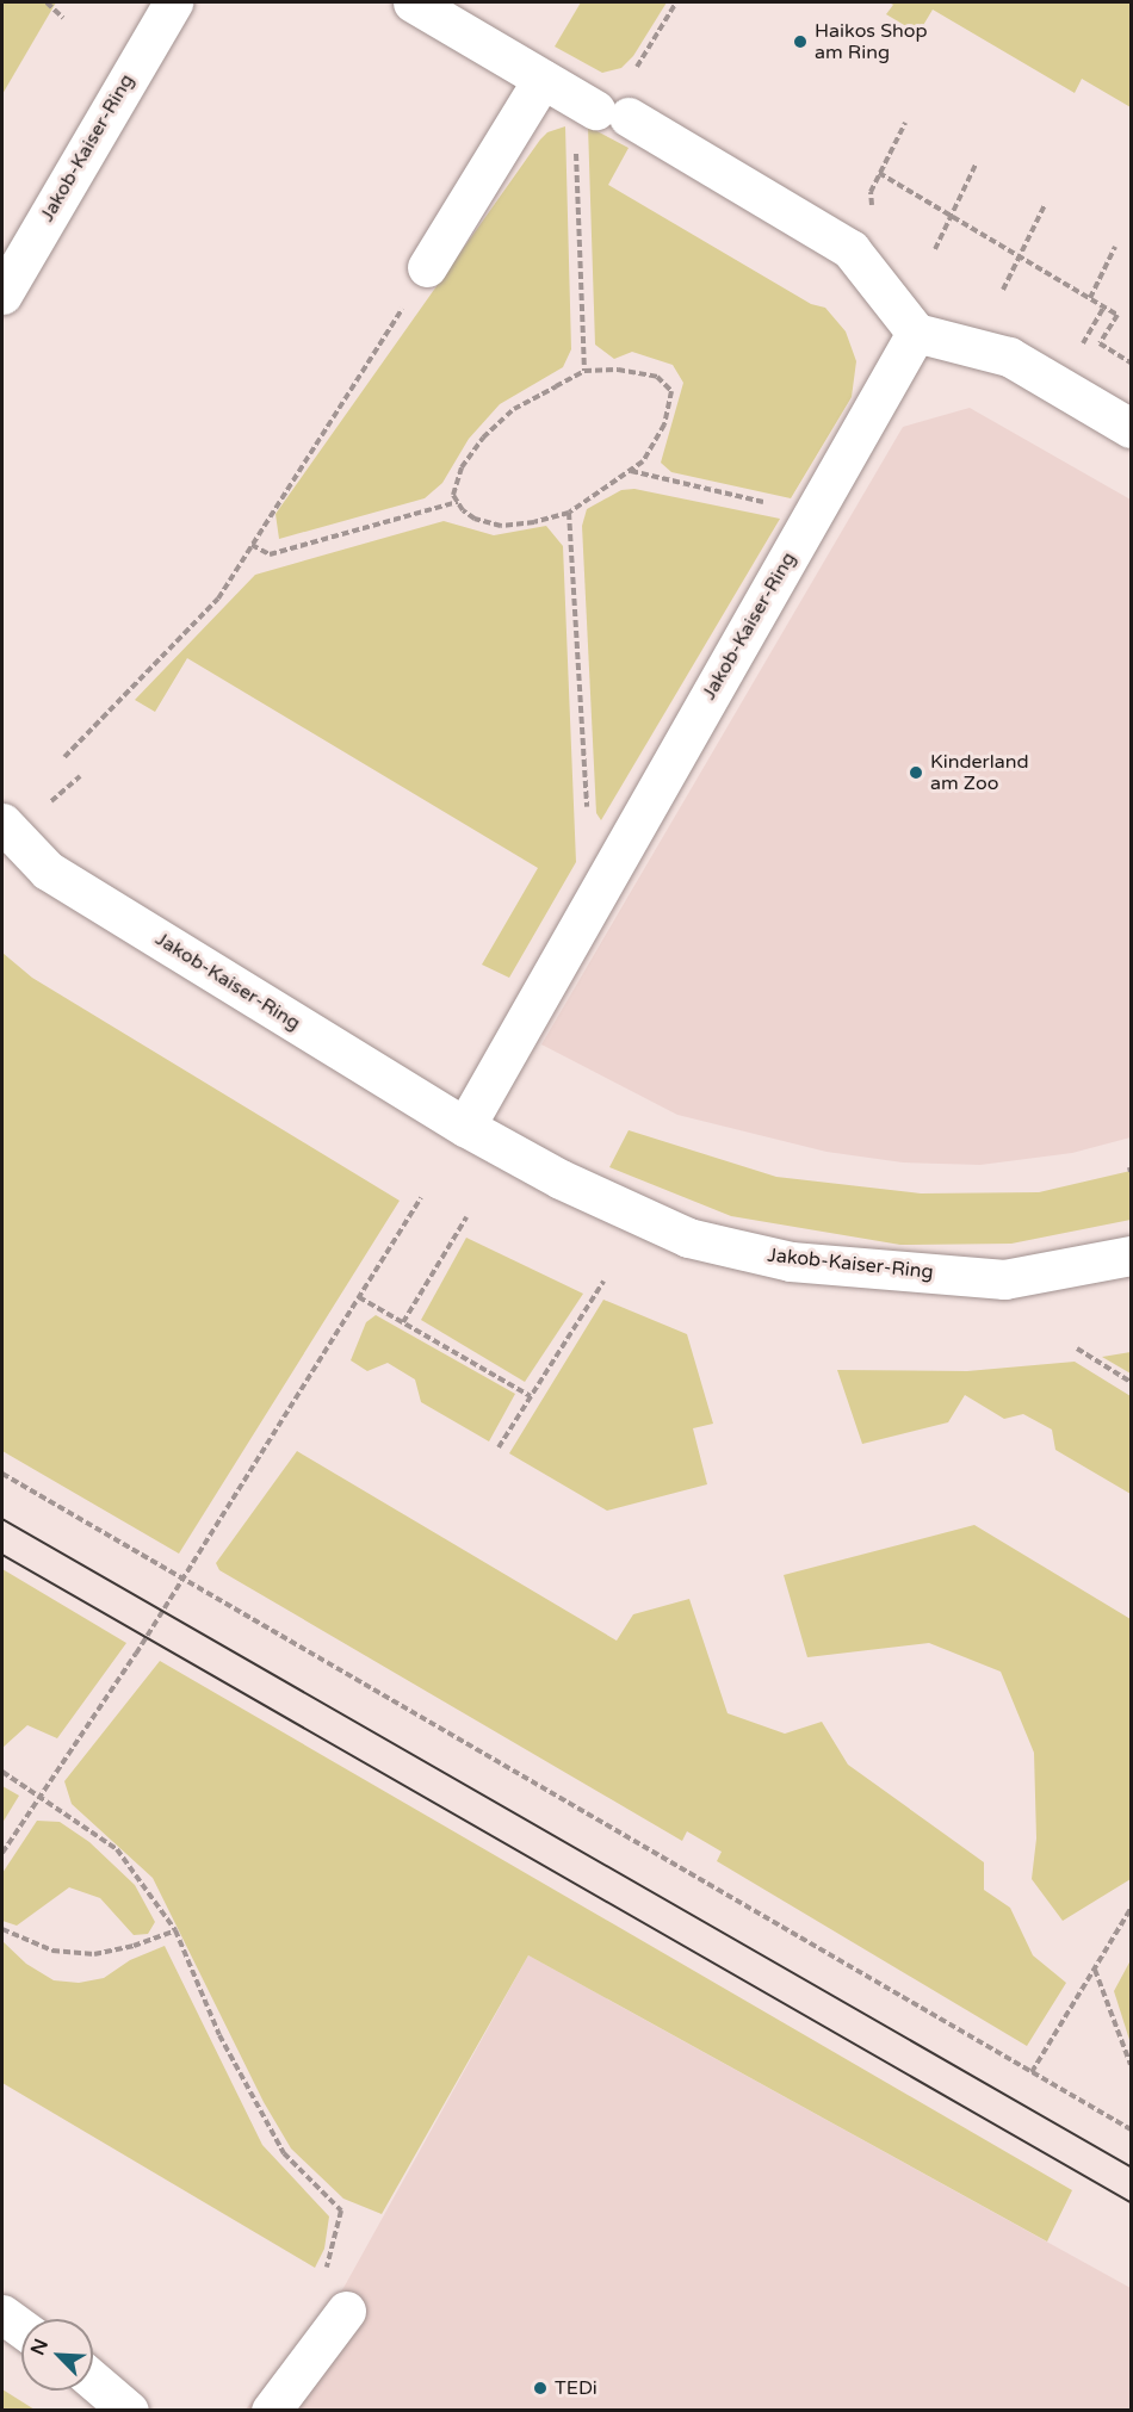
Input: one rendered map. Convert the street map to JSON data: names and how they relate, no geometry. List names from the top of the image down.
{
  "streets": {
    "street": ["Jakob-Kaiser-Ring"]
  },
  "places": ["Haikos Shop am Ring", "Kinderland am Zoo", "TEDi"],
  "north": "top left"
}
